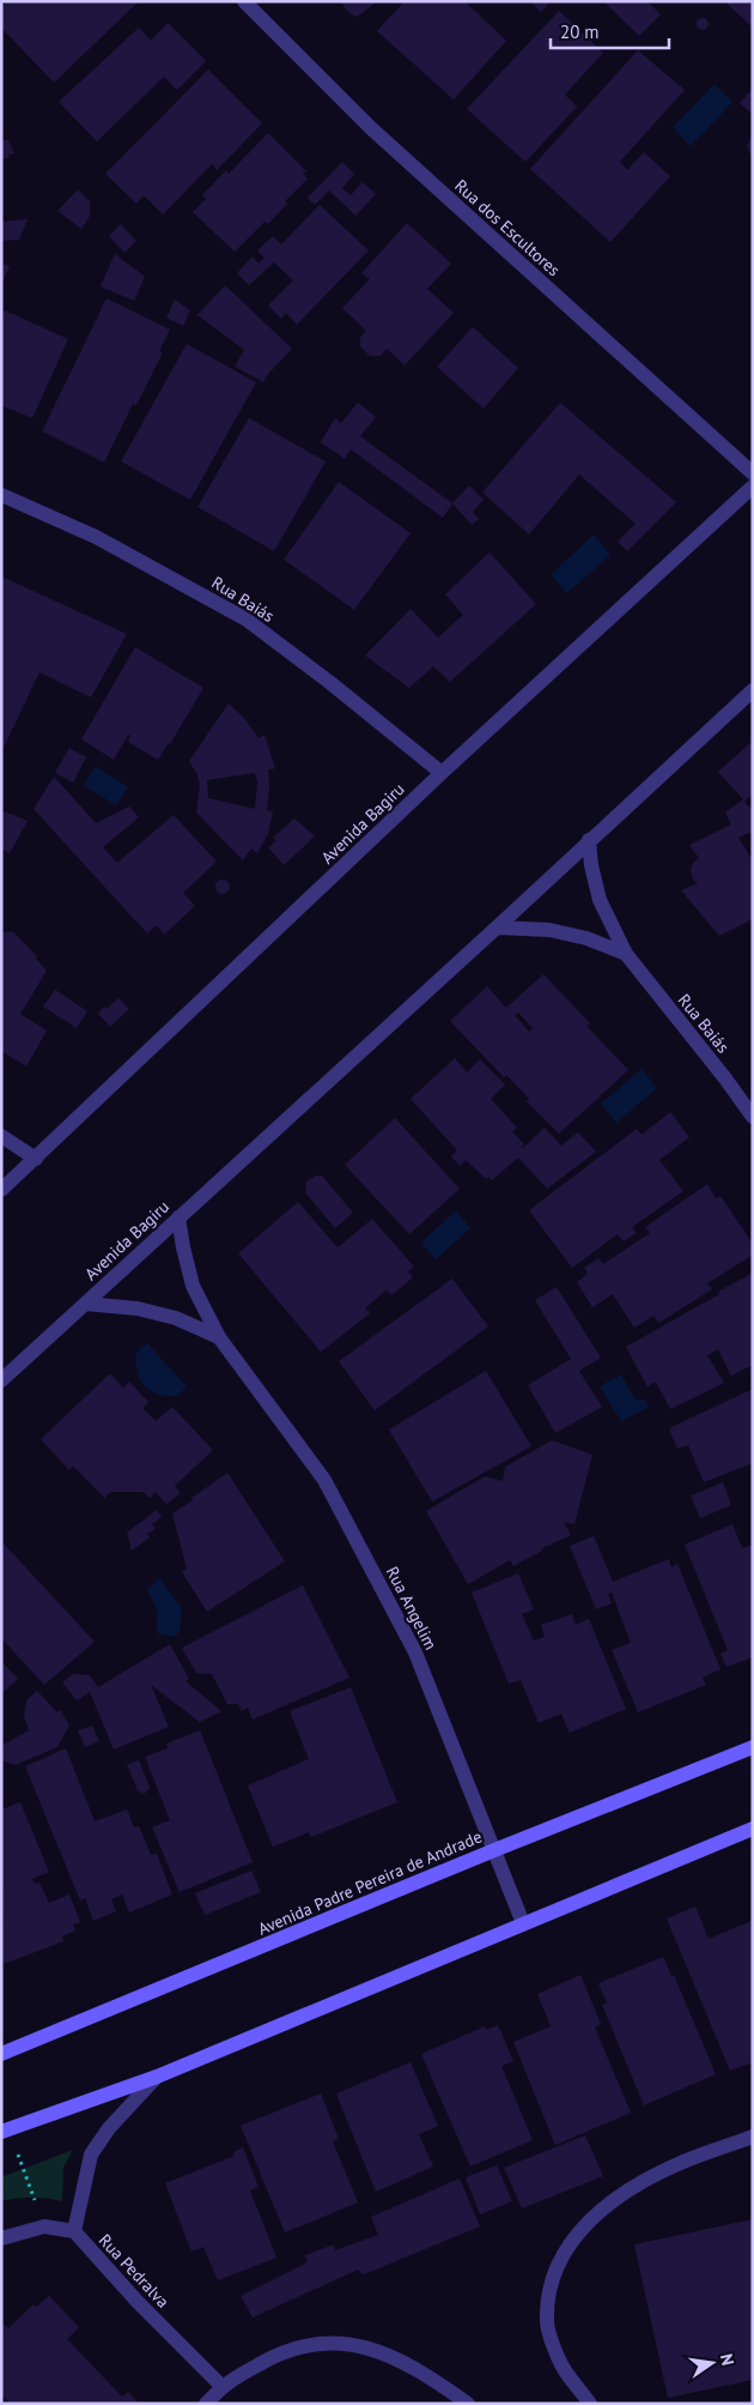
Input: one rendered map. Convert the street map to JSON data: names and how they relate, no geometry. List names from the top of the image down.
{
  "streets": {
    "street": [
      "Rua dos Escultores",
      "Rua Baiás",
      "Avenida Bagiru",
      "Rua Angelim",
      "Avenida Padre Pereira de Andrade",
      "Rua Pedralva"
    ]
  },
  "crossings": [
    ["Rua Baiás", "Avenida Bagiru"],
    ["Avenida Bagiru", "Rua Angelim"],
    ["Rua Angelim", "Avenida Padre Pereira de Andrade"]
  ],
  "scale_bar": "20 m",
  "north": "right"
}
